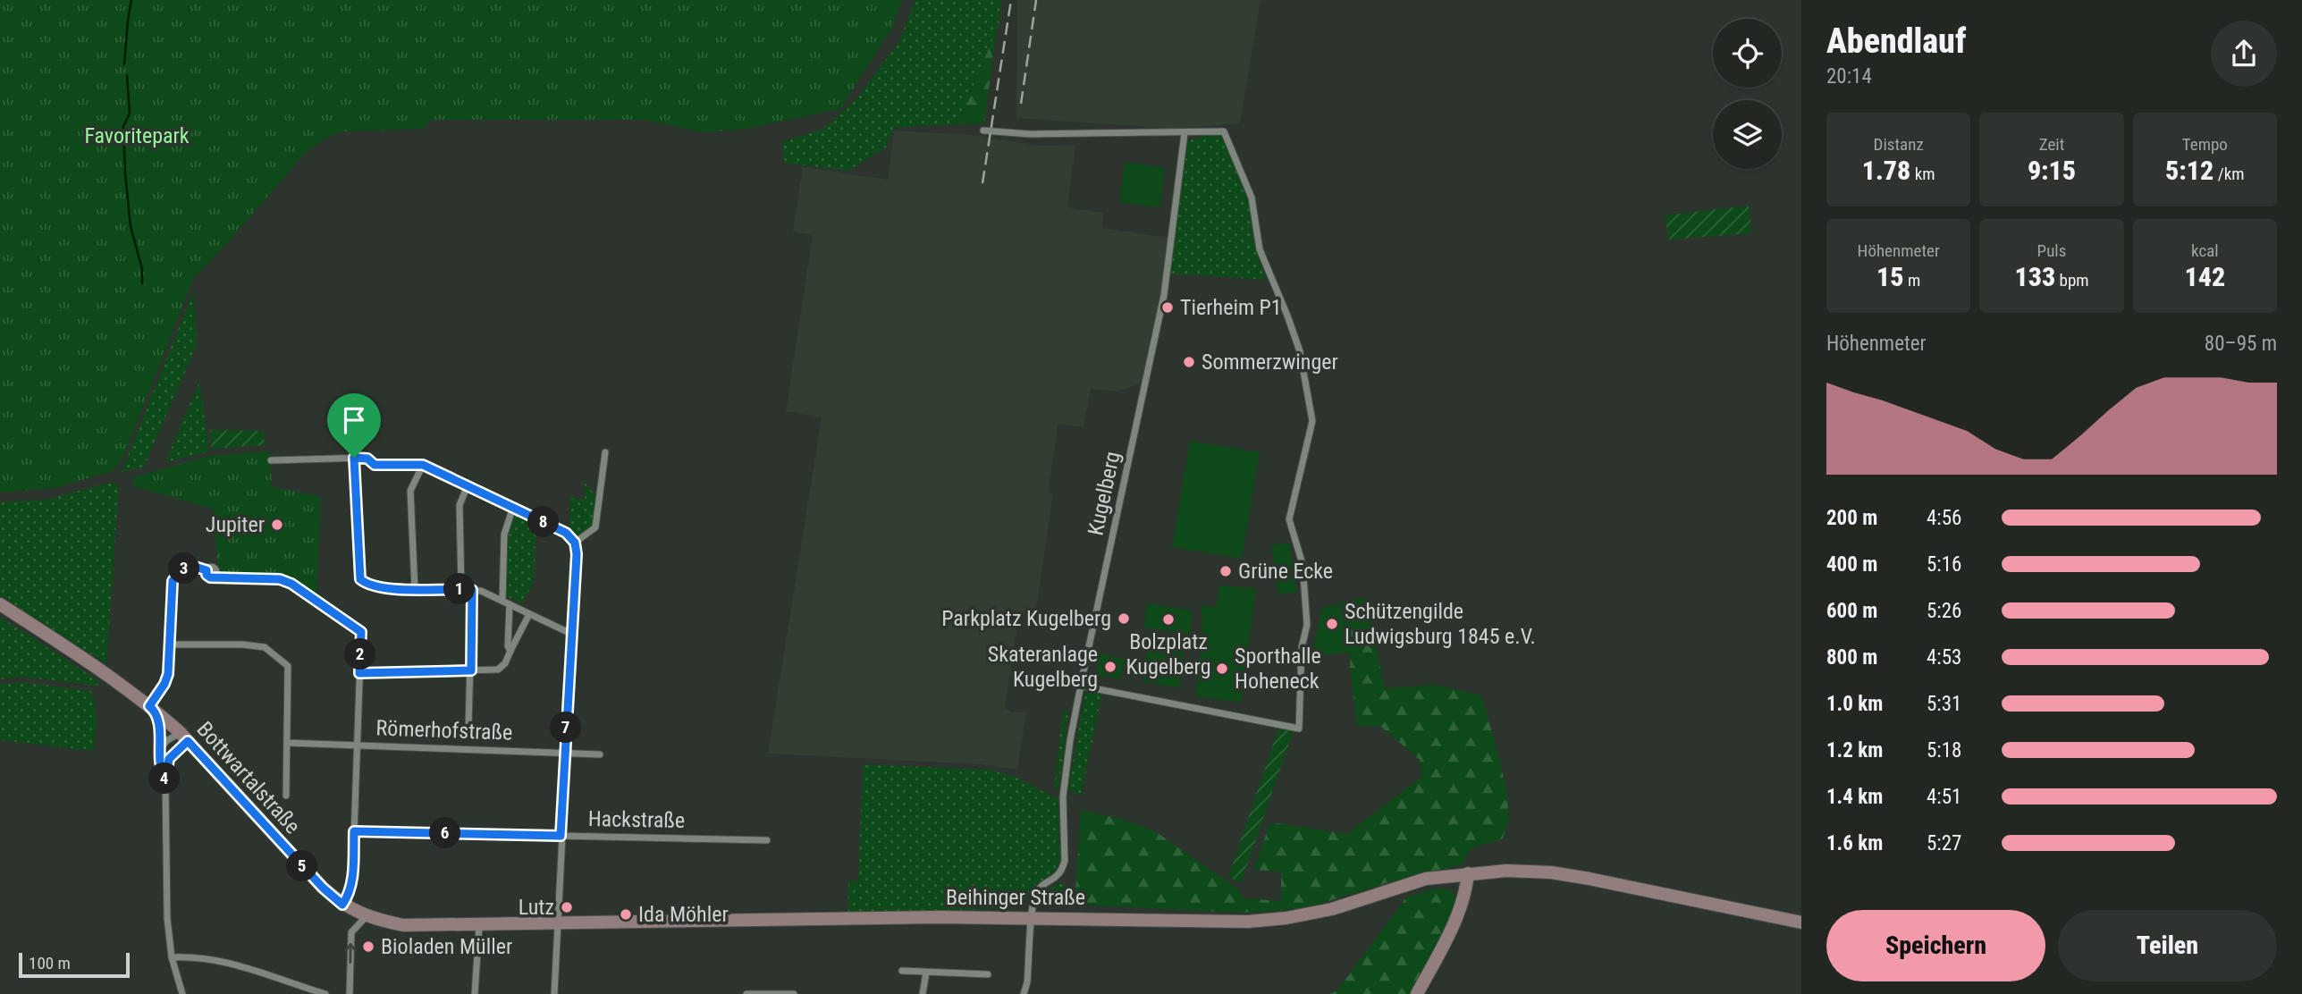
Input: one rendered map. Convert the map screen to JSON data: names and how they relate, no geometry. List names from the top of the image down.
{
  "streets": {
    "main road": ["Bottwartalstraße", "Beihinger Straße"],
    "street": ["Kugelberg", "Römerhofstraße", "Hackstraße"]
  },
  "crossings": [
    ["Kugelberg", "Beihinger Straße"],
    ["Bottwartalstraße", "Beihinger Straße"]
  ],
  "parks": ["Favoritepark"],
  "places": [
    "Tierheim P1",
    "Sommerzwinger",
    "Jupiter",
    "Grüne Ecke",
    "Parkplatz Kugelberg",
    "Bolzplatz Kugelberg",
    "Schützengilde Ludwigsburg 1845 e.V.",
    "Skateranlage Kugelberg",
    "Sporthalle Hoheneck",
    "Lutz",
    "Ida Möhler",
    "Bioladen Müller"
  ],
  "scale_bar": "100 m",
  "page": {
    "heading": ["Abendlauf", "20:14"],
    "stats": [
      ["Distanz", "1.78 km"],
      ["Zeit", "9:15"],
      ["Tempo", "5:12 /km"],
      ["Höhenmeter", "15 m"],
      ["Puls", "133 bpm"],
      ["kcal", "142"]
    ],
    "chart": ["Höhenmeter", "80–95 m"],
    "list": [
      {
        "name": "200 m",
        "note": "4:56"
      },
      {
        "name": "400 m",
        "note": "5:16"
      },
      {
        "name": "600 m",
        "note": "5:26"
      },
      {
        "name": "800 m",
        "note": "4:53"
      },
      {
        "name": "1.0 km",
        "note": "5:31"
      },
      {
        "name": "1.2 km",
        "note": "5:18"
      },
      {
        "name": "1.4 km",
        "note": "4:51"
      },
      {
        "name": "1.6 km",
        "note": "5:27"
      }
    ],
    "pins": [
      "8",
      "3",
      "1",
      "2",
      "7",
      "4",
      "6",
      "5"
    ],
    "buttons": ["Speichern", "Teilen"],
    "scale": "100 m"
  }
}
